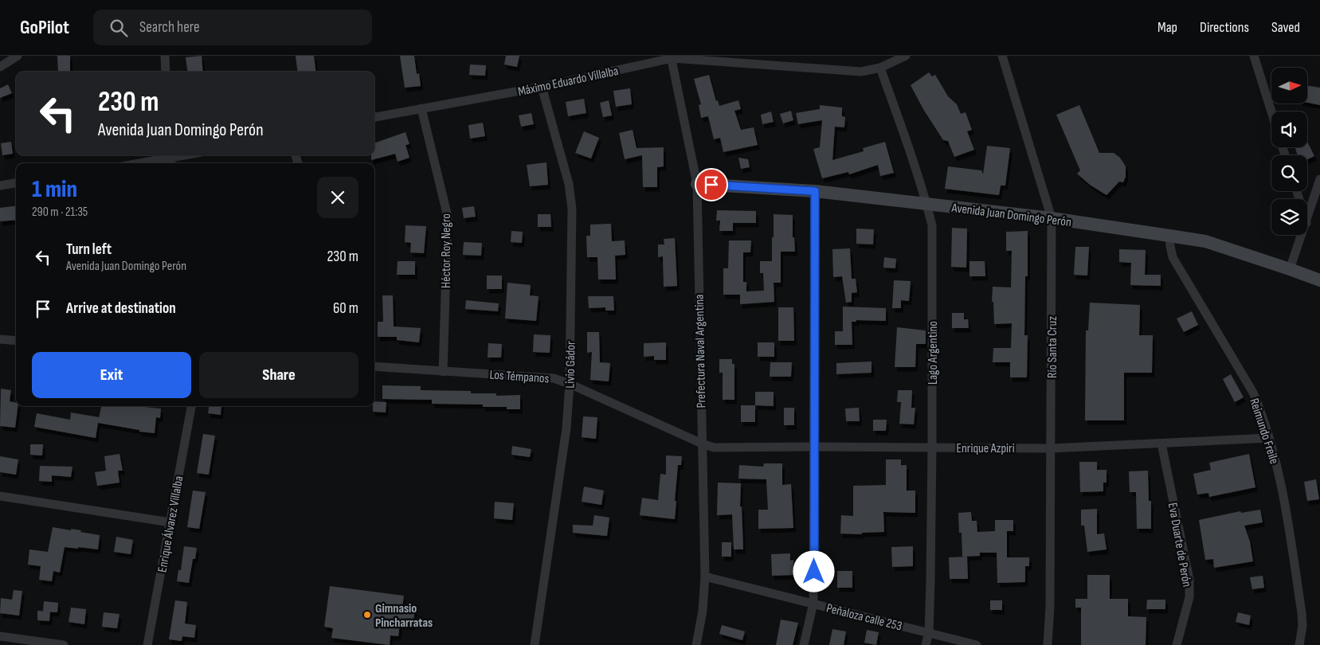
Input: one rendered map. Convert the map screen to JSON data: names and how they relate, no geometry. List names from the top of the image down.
{
  "streets": {
    "street": [
      "Máximo Eduardo Villalba",
      "Avenida Juan Domingo Perón",
      "Héctor Roy Negro",
      "Río Santa Cruz",
      "Prefectura Naval Argentina",
      "Lago Argentino",
      "Livio Gádor",
      "Los Témpanos",
      "Reimundo Freile",
      "Enrique Azpiri",
      "Enrique Álvarez Villalba",
      "Eva Duarte de Perón",
      "Peñaloza calle 253"
    ]
  },
  "crossings": [
    ["Máximo Eduardo Villalba", "Héctor Roy Negro"],
    ["Máximo Eduardo Villalba", "Prefectura Naval Argentina"],
    ["Máximo Eduardo Villalba", "Lago Argentino"],
    ["Máximo Eduardo Villalba", "Livio Gádor"],
    ["Avenida Juan Domingo Perón", "Río Santa Cruz"],
    ["Avenida Juan Domingo Perón", "Prefectura Naval Argentina"],
    ["Avenida Juan Domingo Perón", "Lago Argentino"],
    ["Avenida Juan Domingo Perón", "Reimundo Freile"],
    ["Héctor Roy Negro", "Los Témpanos"],
    ["Río Santa Cruz", "Enrique Azpiri"],
    ["Prefectura Naval Argentina", "Los Témpanos"],
    ["Prefectura Naval Argentina", "Enrique Azpiri"],
    ["Prefectura Naval Argentina", "Peñaloza calle 253"],
    ["Lago Argentino", "Enrique Azpiri"],
    ["Lago Argentino", "Peñaloza calle 253"],
    ["Livio Gádor", "Los Témpanos"],
    ["Los Témpanos", "Enrique Azpiri"],
    ["Reimundo Freile", "Enrique Azpiri"],
    ["Enrique Azpiri", "Eva Duarte de Perón"]
  ],
  "places": ["Gimnasio Pincharratas"],
  "north": "right",
  "page": {
    "header": "GoPilot",
    "search": "Search here",
    "nav": ["Map", "Directions", "Saved"],
    "turn": ["230 m", "Avenida Juan Domingo Perón"],
    "heading": ["1 min", "290 m · 21:35"],
    "list": [
      {
        "name": "Turn left",
        "note": "Avenida Juan Domingo Perón",
        "value": "230 m"
      },
      {
        "name": "Arrive at destination",
        "value": "60 m"
      }
    ],
    "buttons": ["Exit", "Share"]
  }
}
